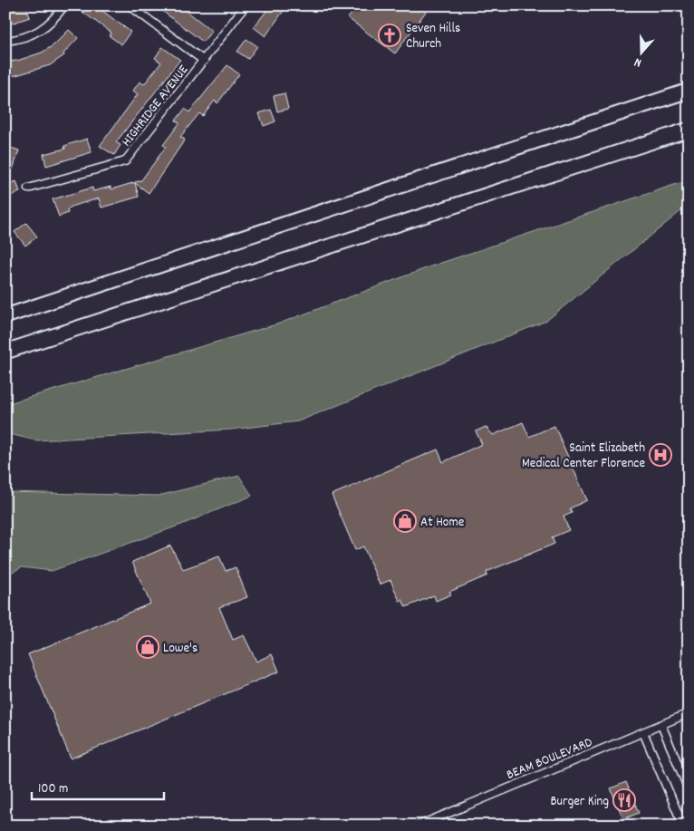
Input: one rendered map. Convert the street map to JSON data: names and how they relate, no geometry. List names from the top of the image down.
{
  "streets": {
    "street": ["HIGHRIDGE AVENUE", "BEAM BOULEVARD"]
  },
  "places": {
    "church": ["Seven Hills Church"],
    "hospital": ["Saint Elizabeth Medical Center Florence"],
    "shop": ["At Home", "Lowe's"],
    "restaurant": ["Burger King"]
  },
  "scale_bar": "100 m",
  "north": "bottom"
}
